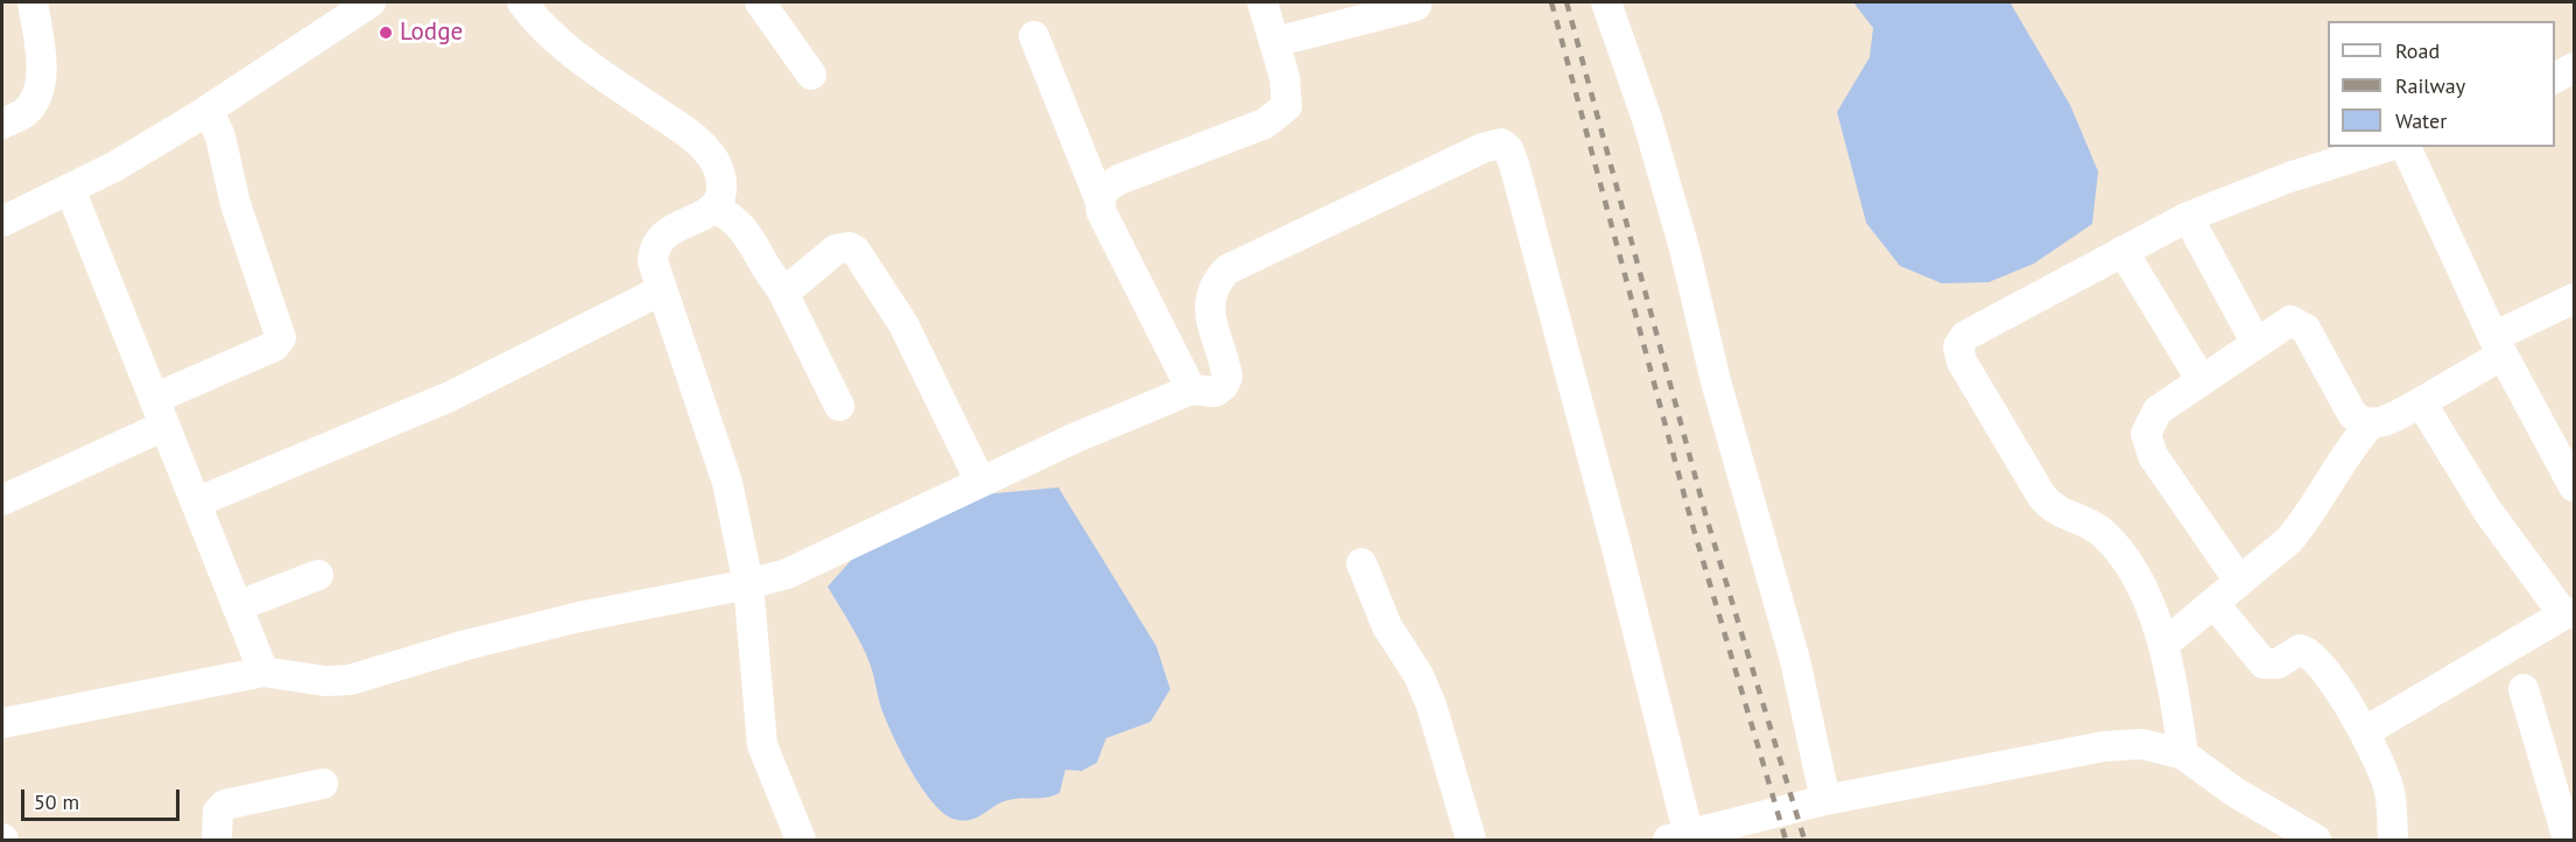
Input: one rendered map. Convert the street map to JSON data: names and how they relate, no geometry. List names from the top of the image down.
{
  "places": ["Lodge"],
  "legend": ["Road", "Railway", "Water"],
  "scale_bar": "50 m"
}
